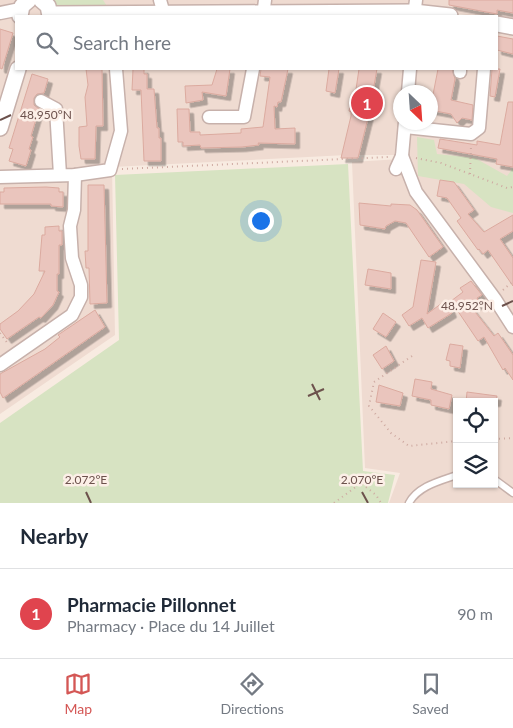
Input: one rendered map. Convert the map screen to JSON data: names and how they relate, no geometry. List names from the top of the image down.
{
  "north": "bottom right",
  "page": {
    "search": "Search here",
    "pins": "1",
    "heading": "Nearby",
    "list": [
      {
        "mark": "1",
        "name": "Pharmacie Pillonnet",
        "note": "Pharmacy · Place du 14 Juillet",
        "value": "90 m"
      }
    ],
    "nav": ["Map", "Directions", "Saved"]
  },
  "coordinates": [
    "48.950°N",
    "48.952°N",
    "2.072°E",
    "2.070°E"
  ]
}
